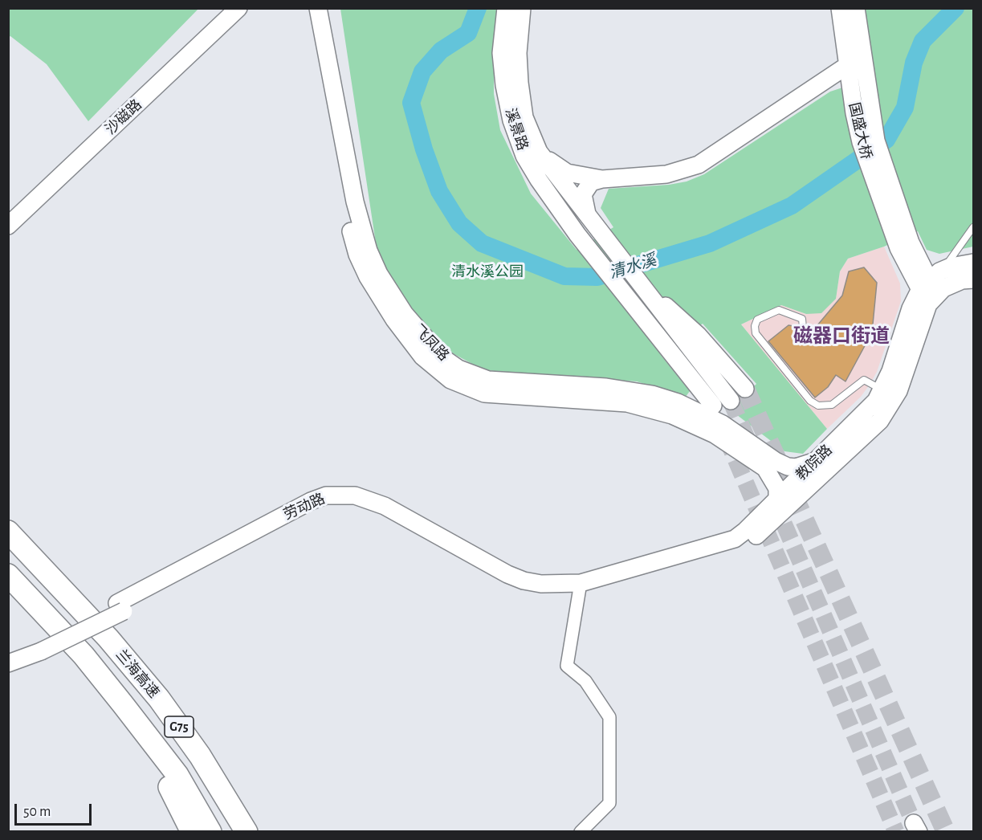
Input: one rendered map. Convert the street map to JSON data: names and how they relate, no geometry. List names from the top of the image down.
{
  "streets": {
    "highway": ["兰海高速", "G75"],
    "street": [
      "沙磁路",
      "溪景路",
      "国盛大桥",
      "飞凤路",
      "教院路",
      "劳动路"
    ]
  },
  "crossings": [
    ["飞凤路", "教院路"],
    ["教院路", "劳动路"]
  ],
  "districts": ["磁器口街道"],
  "water": ["清水溪"],
  "parks": ["清水溪公园"],
  "scale_bar": "50 m"
}
